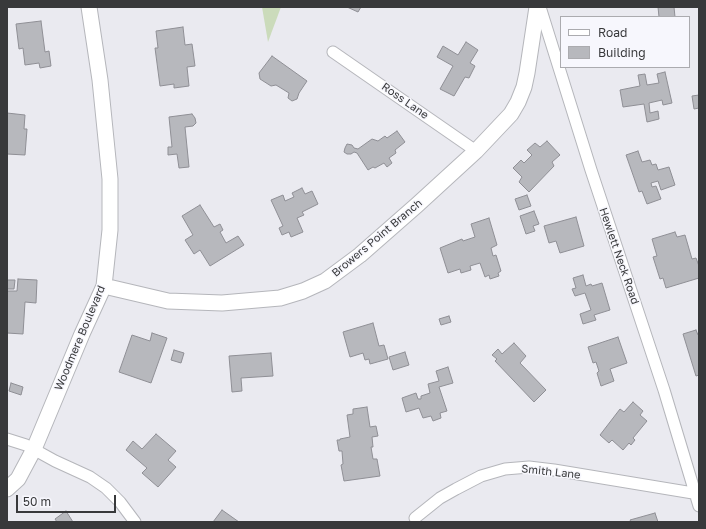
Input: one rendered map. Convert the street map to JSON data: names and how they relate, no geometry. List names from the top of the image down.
{
  "streets": {
    "street": [
      "Ross Lane",
      "Browers Point Branch",
      "Hewlett Neck Road",
      "Woodmere Boulevard",
      "Smith Lane"
    ]
  },
  "crossings": [
    ["Ross Lane", "Browers Point Branch"],
    ["Browers Point Branch", "Hewlett Neck Road"],
    ["Browers Point Branch", "Woodmere Boulevard"],
    ["Hewlett Neck Road", "Smith Lane"]
  ],
  "legend": ["Road", "Building"],
  "scale_bar": "50 m"
}
